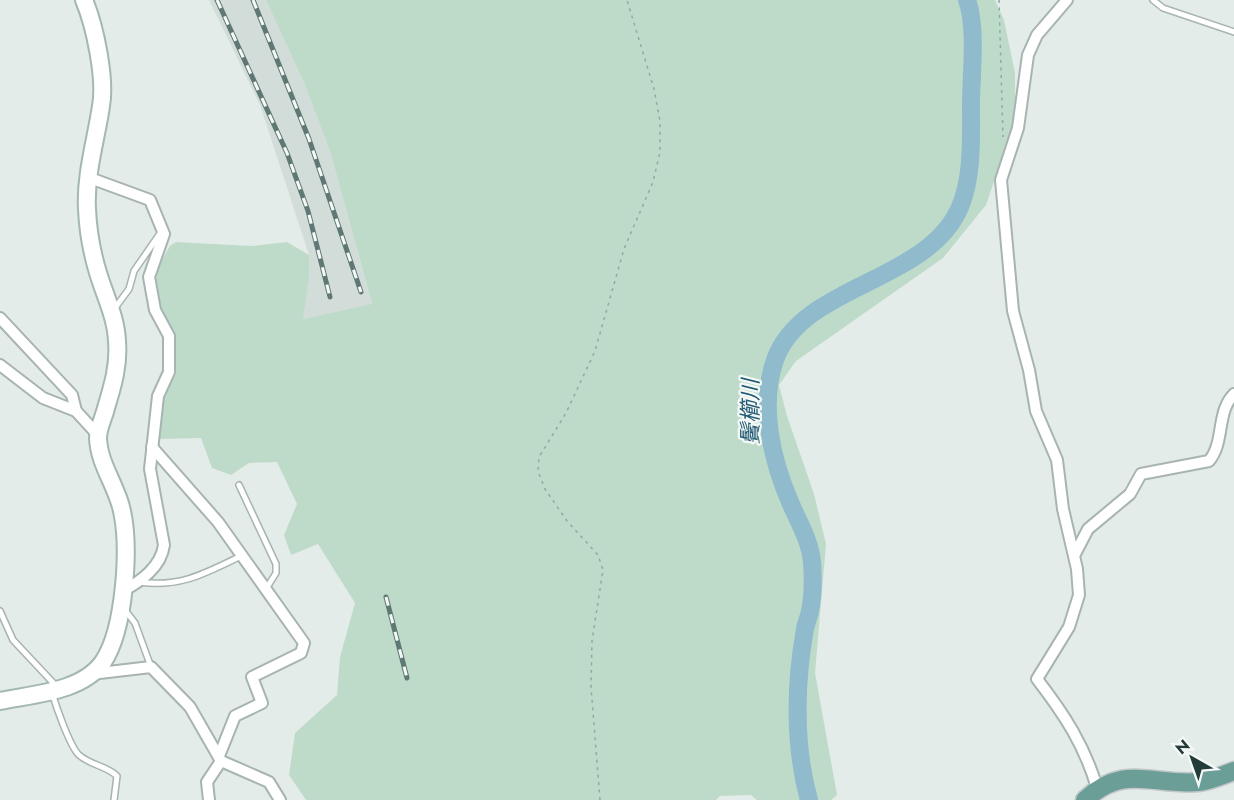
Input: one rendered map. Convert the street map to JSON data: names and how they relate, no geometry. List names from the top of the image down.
{
  "water": ["鬢櫛川"],
  "north": "top left"
}
